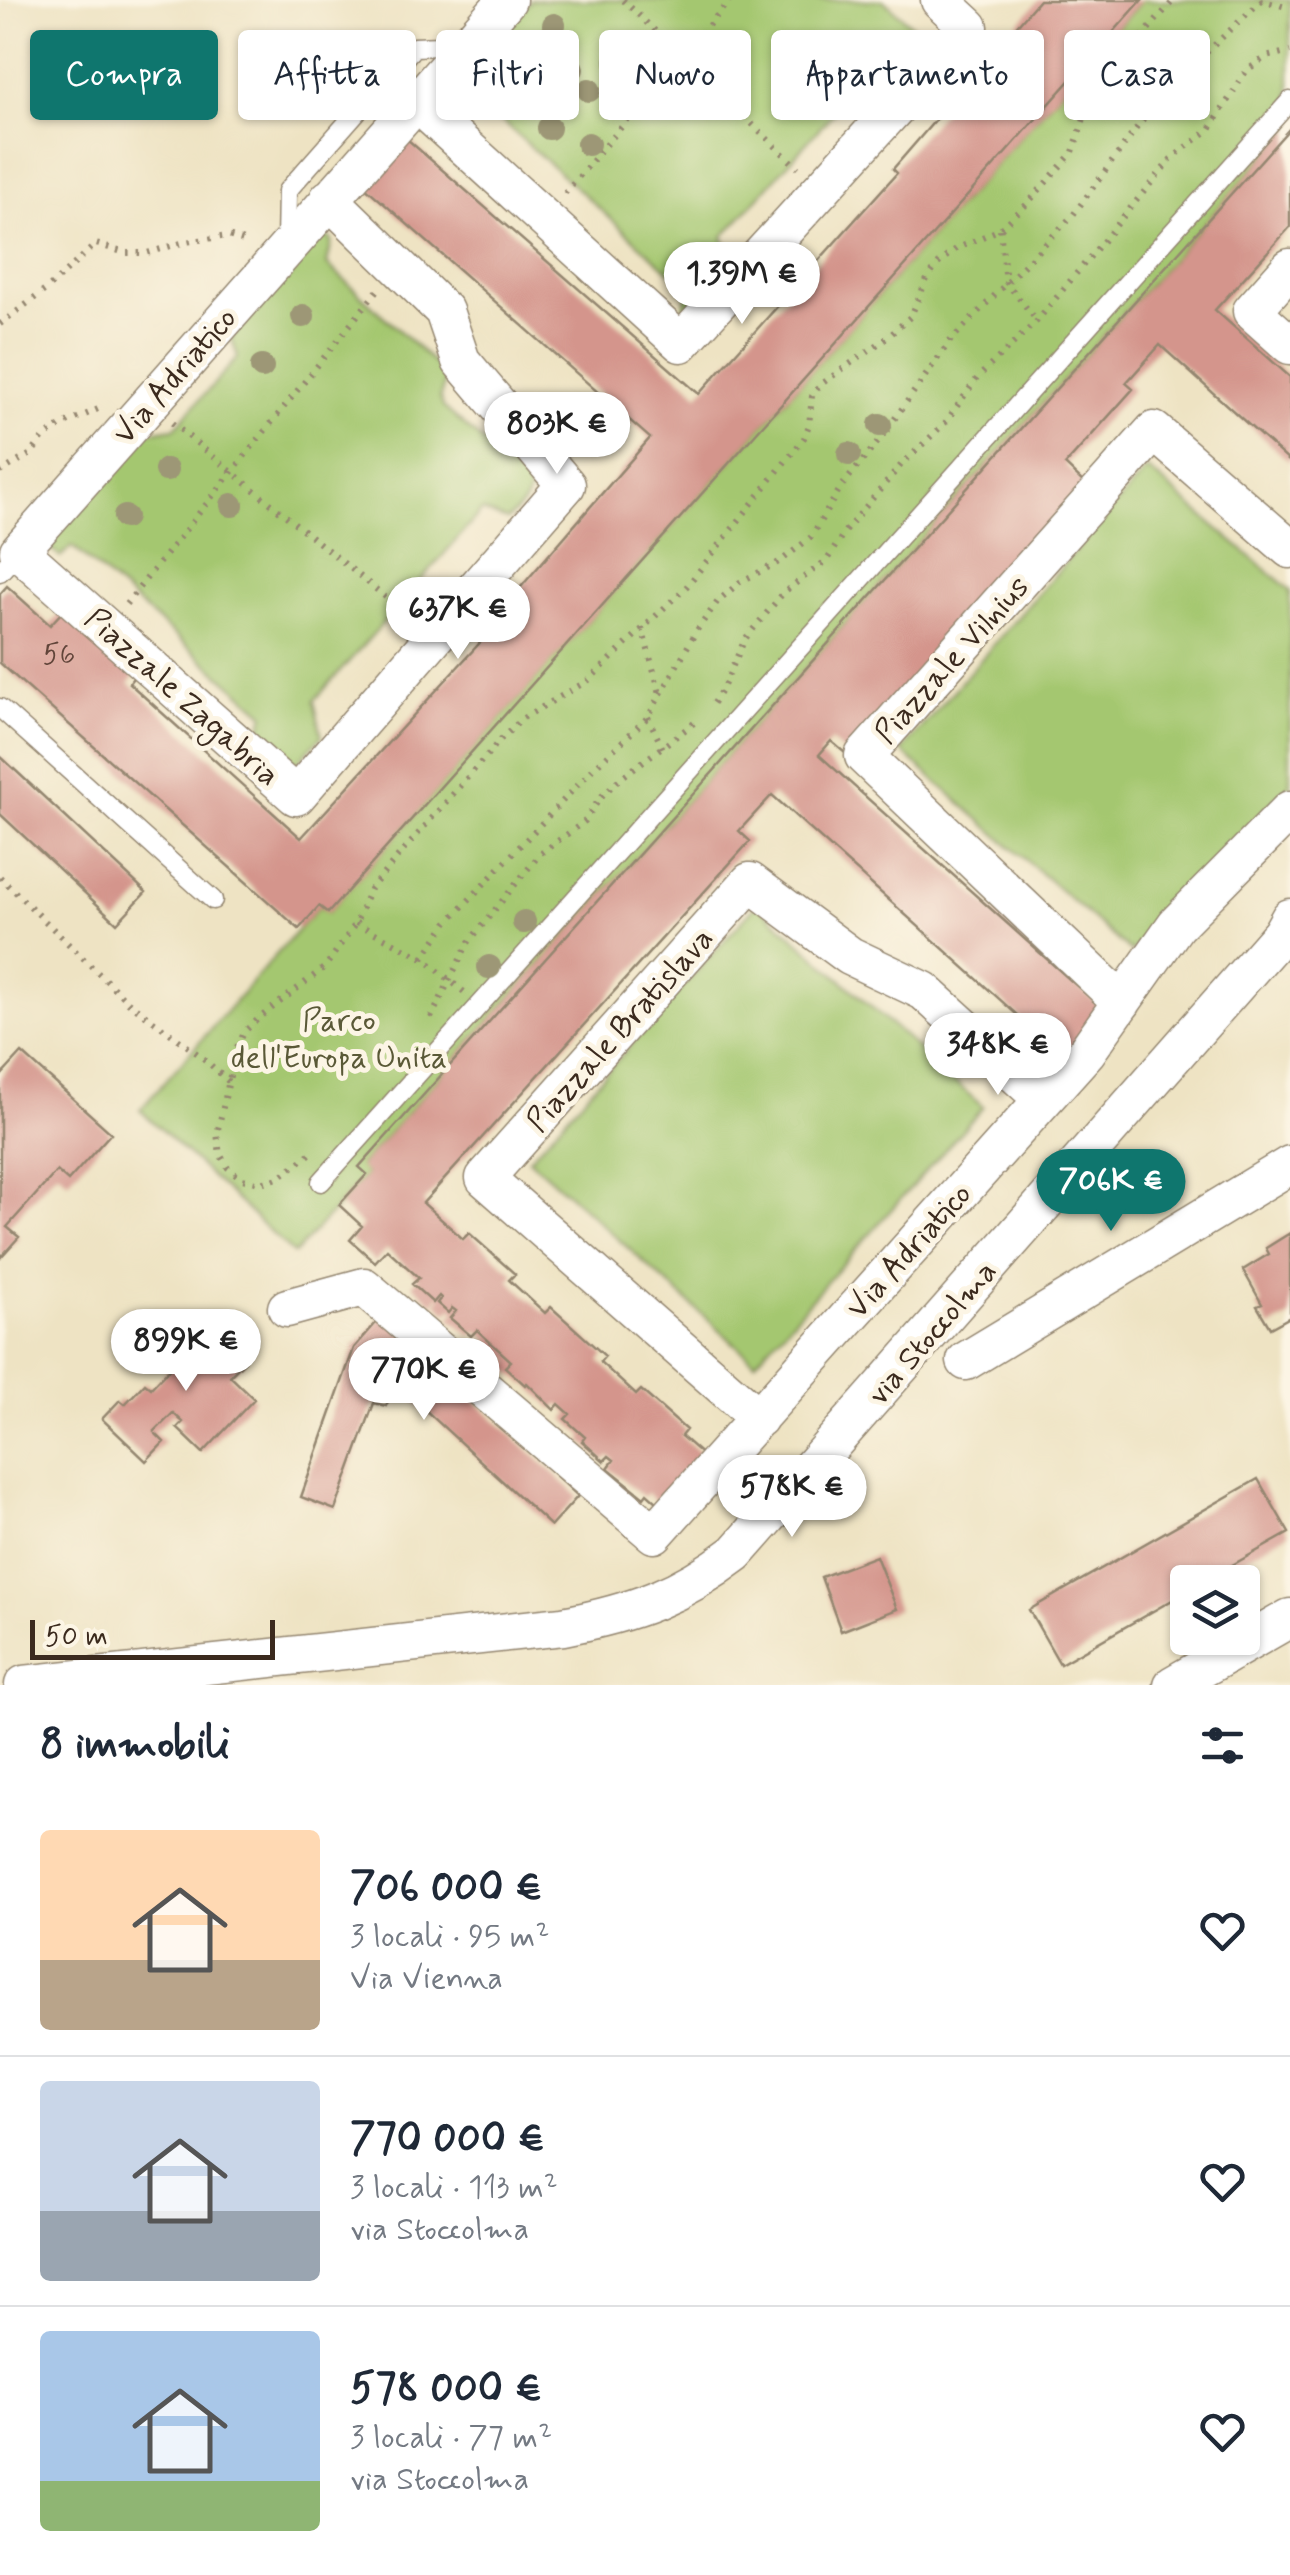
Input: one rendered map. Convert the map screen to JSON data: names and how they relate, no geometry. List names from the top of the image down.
{
  "streets": {
    "street": [
      "Via Adriatico",
      "Piazzale Vilnius",
      "Piazzale Zagabria",
      "Piazzale Bratislava",
      "via Stoccolma"
    ]
  },
  "crossings": [
    ["Via Adriatico", "Piazzale Vilnius"],
    ["Via Adriatico", "Piazzale Zagabria"],
    ["Via Adriatico", "Piazzale Bratislava"]
  ],
  "parks": ["Parco dell'Europa Unita"],
  "house_numbers": ["56"],
  "scale_bar": "50 m",
  "page": {
    "chip": [
      "Compra",
      "Affitta",
      "Filtri",
      "Nuovo",
      "Appartamento",
      "Casa"
    ],
    "price": [
      "1.39M €",
      "803K €",
      "637K €",
      "348K €",
      "706K €",
      "899K €",
      "770K €",
      "578K €"
    ],
    "scale": "50 m",
    "heading": "8 immobili",
    "list": [
      {
        "name": "706 000 €",
        "note": "3 locali · 95 m² · Via Vienna"
      },
      {
        "name": "770 000 €",
        "note": "3 locali · 113 m² · via Stoccolma"
      },
      {
        "name": "578 000 €",
        "note": "3 locali · 77 m² · via Stoccolma"
      }
    ]
  }
}
